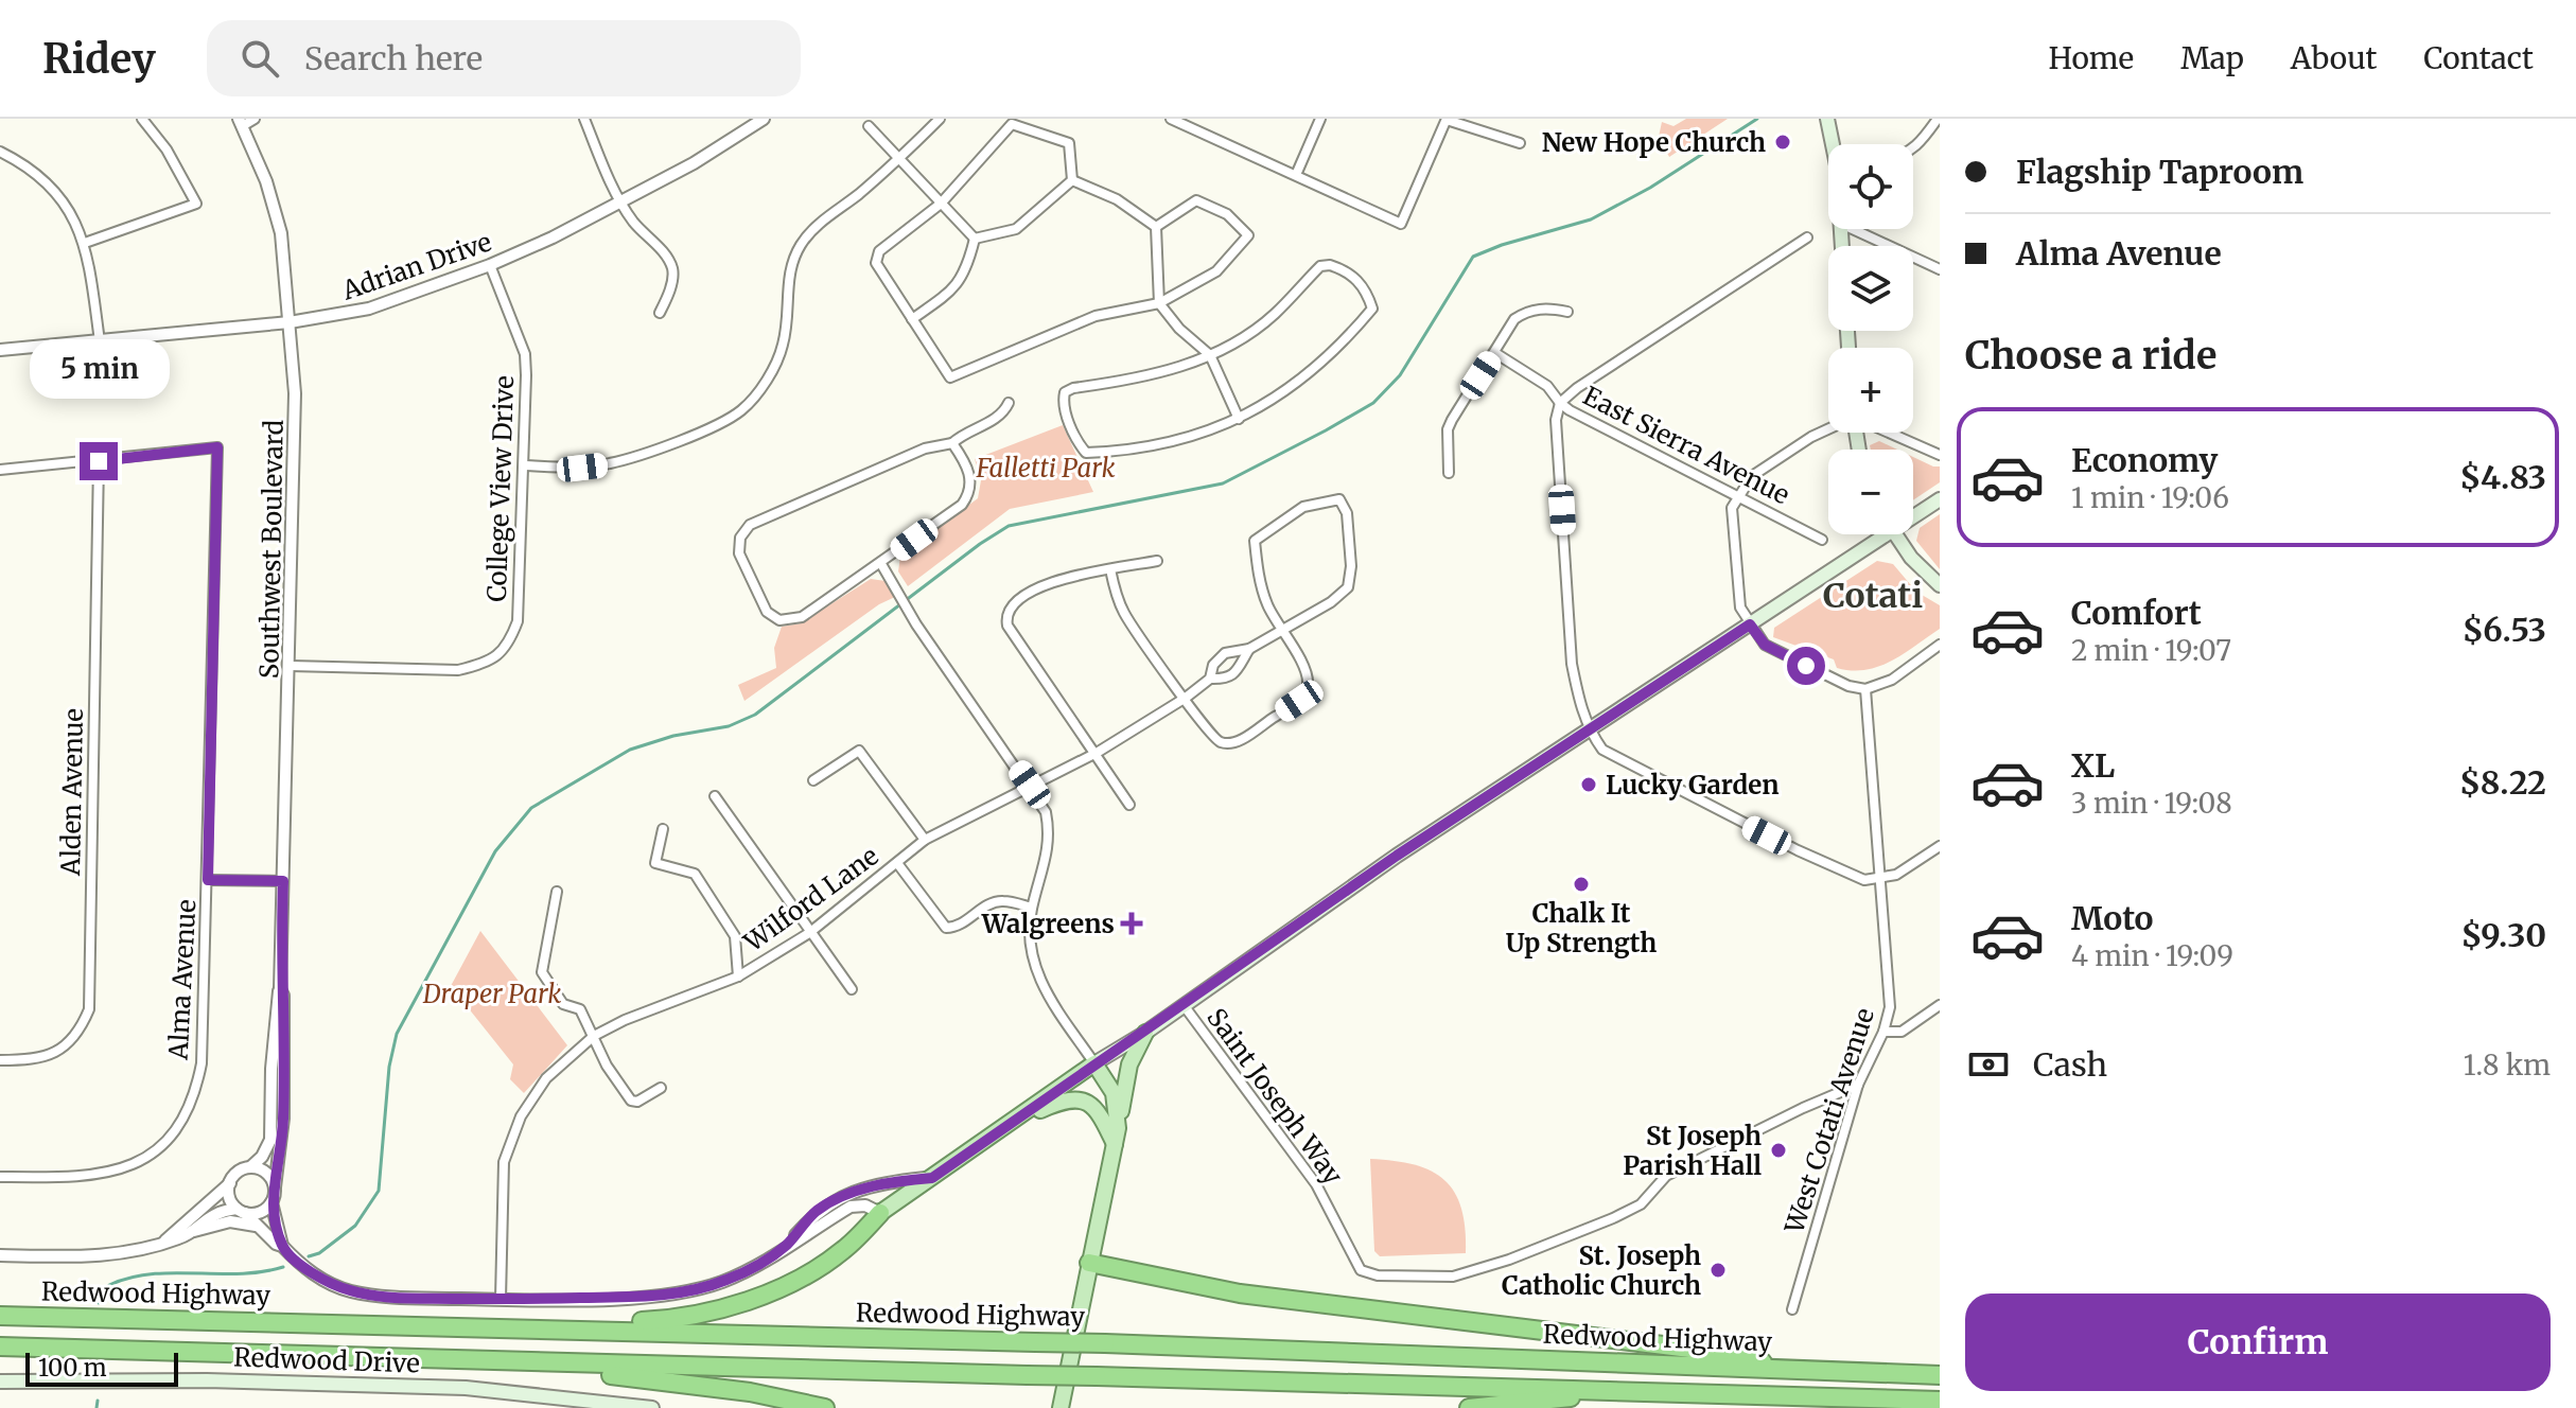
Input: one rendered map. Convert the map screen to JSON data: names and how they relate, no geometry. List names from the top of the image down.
{
  "streets": {
    "highway": ["Redwood Highway"],
    "main road": ["Redwood Drive"],
    "street": [
      "Adrian Drive",
      "East Sierra Avenue",
      "College View Drive",
      "Southwest Boulevard",
      "Alden Avenue",
      "Wilford Lane",
      "Alma Avenue",
      "Saint Joseph Way",
      "West Cotati Avenue"
    ]
  },
  "crossings": [
    ["Adrian Drive", "College View Drive"],
    ["Adrian Drive", "Southwest Boulevard"],
    ["College View Drive", "Southwest Boulevard"],
    ["Alden Avenue", "Alma Avenue"],
    ["Saint Joseph Way", "West Cotati Avenue"]
  ],
  "districts": ["Cotati"],
  "parks": ["Falletti Park", "Draper Park"],
  "places": {
    "other": [
      "New Hope Church",
      "Lucky Garden",
      "Chalk It Up Strength",
      "St Joseph Parish Hall",
      "St. Joseph Catholic Church"
    ],
    "health": ["Walgreens"]
  },
  "scale_bar": "100 m",
  "page": {
    "header": "Ridey",
    "search": "Search here",
    "nav": [
      "Home",
      "Map",
      "About",
      "Contact"
    ],
    "banner": ["Flagship Taproom", "Alma Avenue"],
    "map_buttons": ["+", "−"],
    "heading": "Choose a ride",
    "bubble": "5 min",
    "list": [
      {
        "name": "Economy",
        "note": "1 min · 19:06",
        "value": "$4.83"
      },
      {
        "name": "Comfort",
        "note": "2 min · 19:07",
        "value": "$6.53"
      },
      {
        "name": "XL",
        "note": "3 min · 19:08",
        "value": "$8.22"
      },
      {
        "name": "Moto",
        "note": "4 min · 19:09",
        "value": "$9.30"
      }
    ],
    "pay": ["Cash", "1.8 km"],
    "buttons": "Confirm",
    "scale": "100 m"
  }
}
